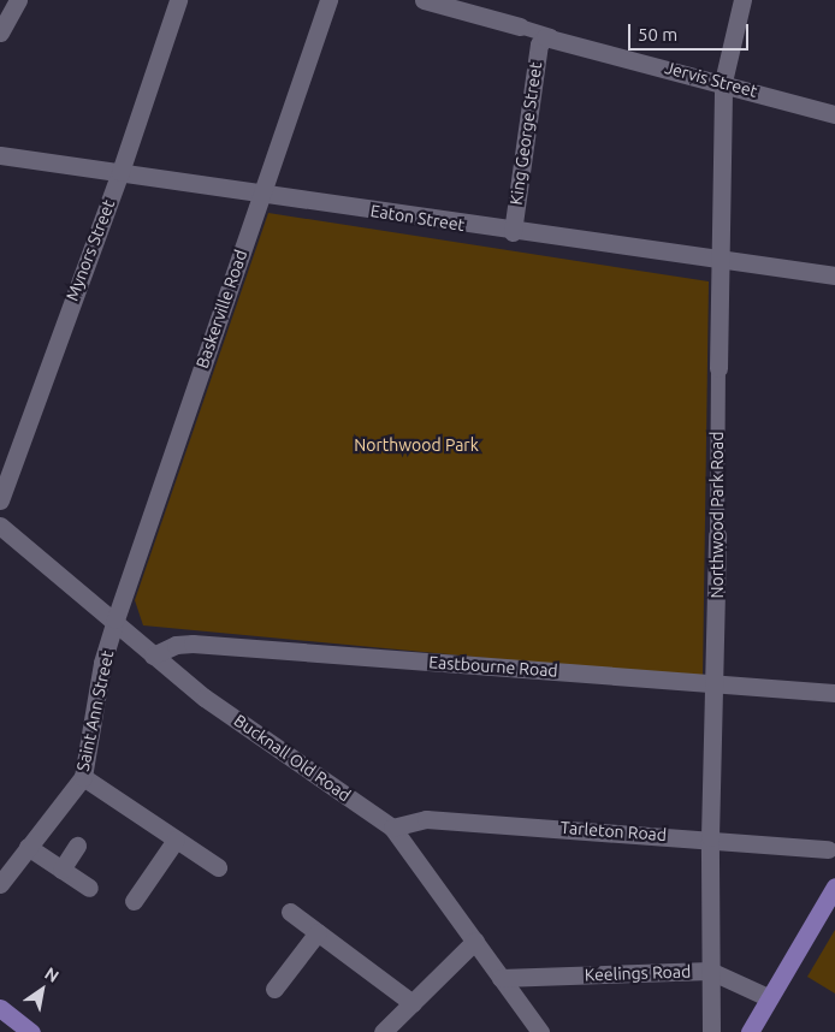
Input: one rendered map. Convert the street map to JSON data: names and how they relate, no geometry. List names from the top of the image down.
{
  "streets": {
    "street": [
      "Jervis Street",
      "King George Street",
      "Eaton Street",
      "Mynors Street",
      "Baskerville Road",
      "Northwood Park Road",
      "Eastbourne Road",
      "Saint Ann Street",
      "Bucknall Old Road",
      "Tarleton Road",
      "Keelings Road"
    ]
  },
  "crossings": [
    ["Jervis Street", "King George Street"],
    ["Jervis Street", "Northwood Park Road"],
    ["King George Street", "Eaton Street"],
    ["Eaton Street", "Mynors Street"],
    ["Eaton Street", "Baskerville Road"],
    ["Eaton Street", "Northwood Park Road"],
    ["Baskerville Road", "Saint Ann Street"],
    ["Baskerville Road", "Bucknall Old Road"],
    ["Northwood Park Road", "Eastbourne Road"],
    ["Northwood Park Road", "Tarleton Road"],
    ["Northwood Park Road", "Keelings Road"],
    ["Eastbourne Road", "Bucknall Old Road"],
    ["Saint Ann Street", "Bucknall Old Road"],
    ["Bucknall Old Road", "Tarleton Road"],
    ["Bucknall Old Road", "Keelings Road"]
  ],
  "parks": ["Northwood Park"],
  "scale_bar": "50 m",
  "north": "top right"
}
